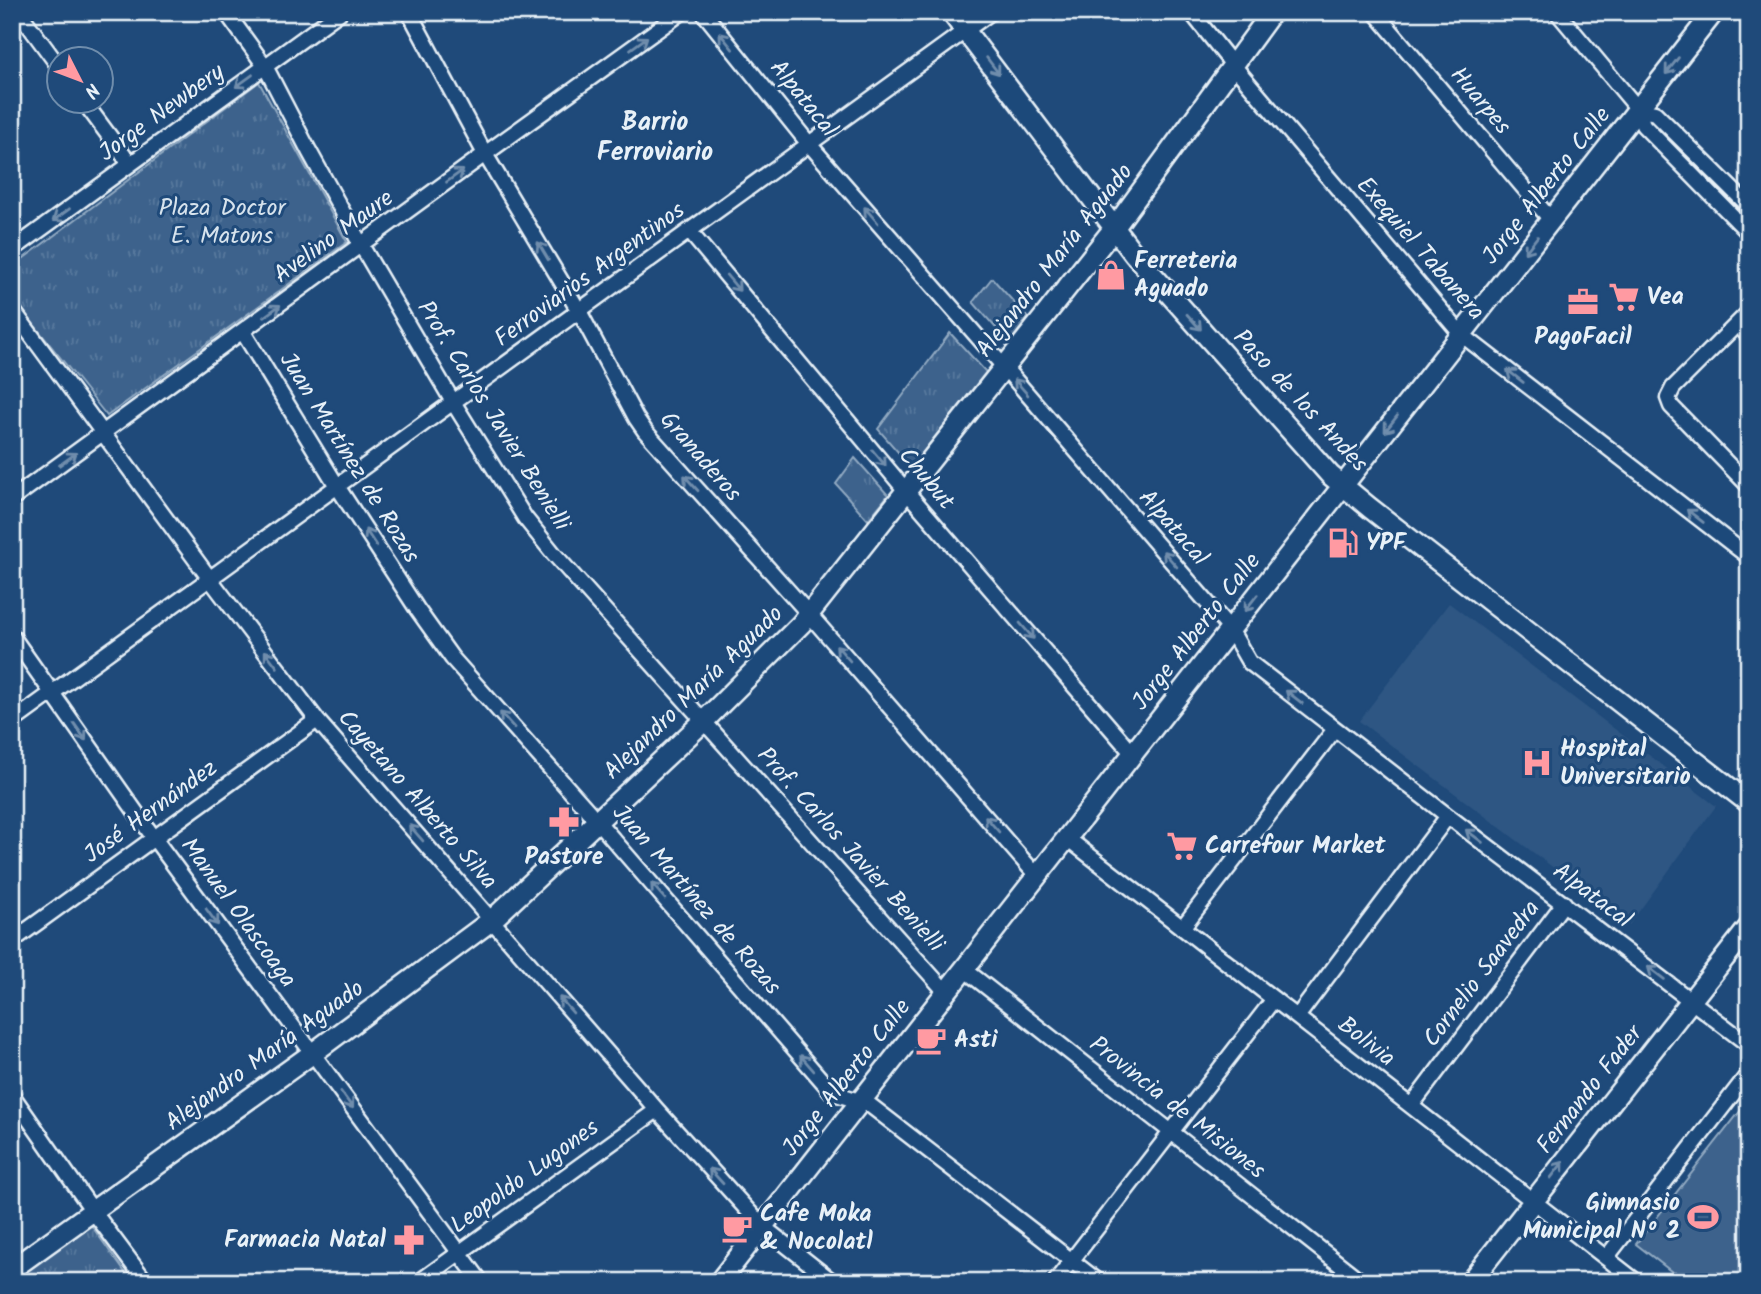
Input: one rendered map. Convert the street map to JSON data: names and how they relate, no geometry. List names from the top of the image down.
{
  "streets": {
    "street": [
      "Alpatacal",
      "Huarpes",
      "Jorge Newbery",
      "Jorge Alberto Calle",
      "Avelino Maure",
      "Exequiel Tabanera",
      "Alejandro María Aguado",
      "Ferroviarios Argentinos",
      "Paso de los Andes",
      "Prof. Carlos Javier Benielli",
      "Granaderos",
      "Juan Martínez de Rozas",
      "Chubut",
      "Cayetano Alberto Silva",
      "José Hernández",
      "Manuel Olascoaga",
      "Cornelio Saavedra",
      "Bolivia",
      "Fernando Fader",
      "Provincia de Misiones",
      "Leopoldo Lugones"
    ]
  },
  "crossings": [
    ["Alpatacal", "Jorge Alberto Calle"],
    ["Alpatacal", "Alejandro María Aguado"],
    ["Alpatacal", "Ferroviarios Argentinos"],
    ["Alpatacal", "Cornelio Saavedra"],
    ["Alpatacal", "Fernando Fader"],
    ["Huarpes", "Jorge Alberto Calle"],
    ["Jorge Newbery", "Prof. Carlos Javier Benielli"],
    ["Jorge Alberto Calle", "Exequiel Tabanera"],
    ["Jorge Alberto Calle", "Paso de los Andes"],
    ["Jorge Alberto Calle", "Prof. Carlos Javier Benielli"],
    ["Jorge Alberto Calle", "Granaderos"],
    ["Jorge Alberto Calle", "Juan Martínez de Rozas"],
    ["Jorge Alberto Calle", "Chubut"],
    ["Jorge Alberto Calle", "Cayetano Alberto Silva"],
    ["Jorge Alberto Calle", "Bolivia"],
    ["Jorge Alberto Calle", "Provincia de Misiones"],
    ["Avelino Maure", "Prof. Carlos Javier Benielli"],
    ["Avelino Maure", "Granaderos"],
    ["Avelino Maure", "Juan Martínez de Rozas"],
    ["Avelino Maure", "Cayetano Alberto Silva"],
    ["Exequiel Tabanera", "Alejandro María Aguado"],
    ["Alejandro María Aguado", "Paso de los Andes"],
    ["Alejandro María Aguado", "Prof. Carlos Javier Benielli"],
    ["Alejandro María Aguado", "Granaderos"],
    ["Alejandro María Aguado", "Juan Martínez de Rozas"],
    ["Alejandro María Aguado", "Chubut"],
    ["Alejandro María Aguado", "Cayetano Alberto Silva"],
    ["Alejandro María Aguado", "Manuel Olascoaga"],
    ["Ferroviarios Argentinos", "Paso de los Andes"],
    ["Ferroviarios Argentinos", "Prof. Carlos Javier Benielli"],
    ["Ferroviarios Argentinos", "Granaderos"],
    ["Ferroviarios Argentinos", "Juan Martínez de Rozas"],
    ["Ferroviarios Argentinos", "Chubut"],
    ["Ferroviarios Argentinos", "Cayetano Alberto Silva"],
    ["Ferroviarios Argentinos", "Manuel Olascoaga"],
    ["Cayetano Alberto Silva", "José Hernández"],
    ["Cayetano Alberto Silva", "Leopoldo Lugones"],
    ["José Hernández", "Manuel Olascoaga"],
    ["Manuel Olascoaga", "Leopoldo Lugones"],
    ["Cornelio Saavedra", "Bolivia"],
    ["Bolivia", "Fernando Fader"]
  ],
  "one_way": [
    "Alpatacal",
    "Jorge Newbery",
    "Jorge Alberto Calle",
    "Avelino Maure",
    "Exequiel Tabanera",
    "Paso de los Andes",
    "Granaderos",
    "Juan Martínez de Rozas",
    "Chubut",
    "Cayetano Alberto Silva",
    "Manuel Olascoaga"
  ],
  "districts": ["Barrio Ferroviario"],
  "parks": ["Plaza Doctor E. Matons"],
  "places": {
    "shop": ["Ferreteria Aguado"],
    "supermarket": ["Vea", "Carrefour Market"],
    "office": ["PagoFacil"],
    "fuel station": ["YPF"],
    "hospital": ["Hospital Universitario"],
    "pharmacy": ["Pastore", "Farmacia Natal"],
    "cafe": ["Asti", "Cafe Moka & Nocolatl"],
    "sports": ["Gimnasio Municipal Nº 2"]
  },
  "north": "bottom right"
}
